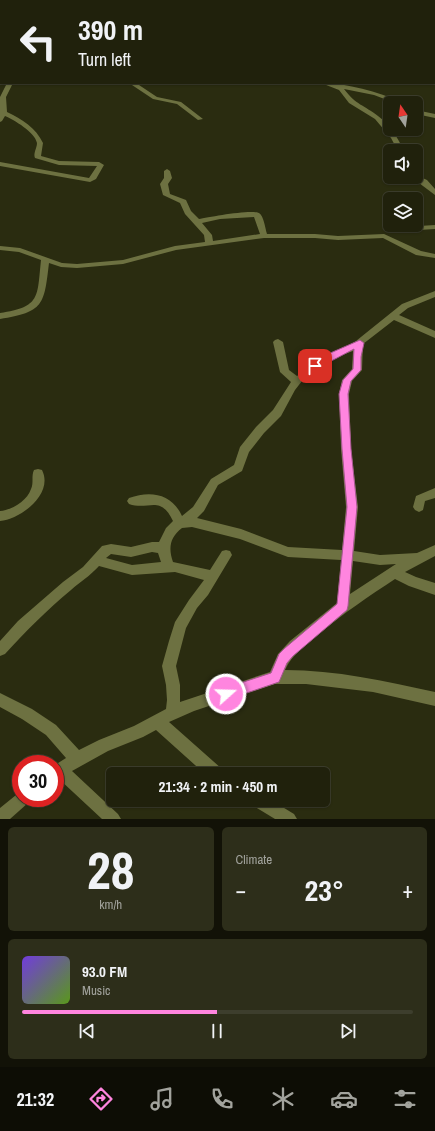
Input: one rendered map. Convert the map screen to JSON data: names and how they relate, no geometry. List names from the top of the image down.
{
  "north": "top",
  "page": {
    "turn": ["390 m", "Turn left"],
    "limit": "30",
    "trip": "21:34 · 2 min · 450 m",
    "tile": [
      ["28", "km/h"],
      "Climate"
    ],
    "heat": ["−", "23°", "+"],
    "song": ["93.0 FM", "Music"],
    "tabs": "21:32"
  }
}
